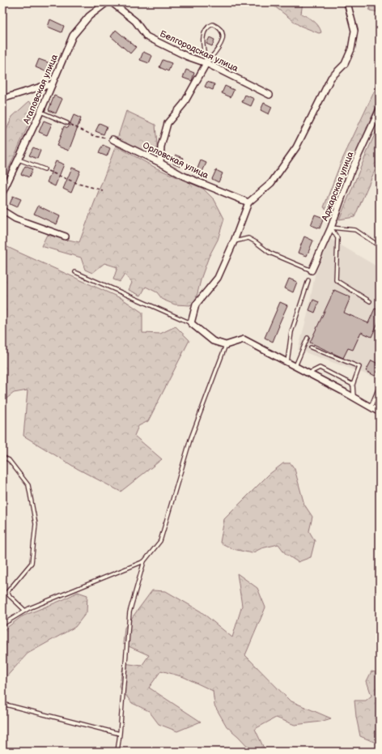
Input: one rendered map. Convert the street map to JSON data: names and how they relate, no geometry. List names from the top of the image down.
{
  "streets": {
    "street": [
      "Белгородская улица",
      "Агаповская улица",
      "Орловская улица",
      "Аджарская улица"
    ]
  }
}
